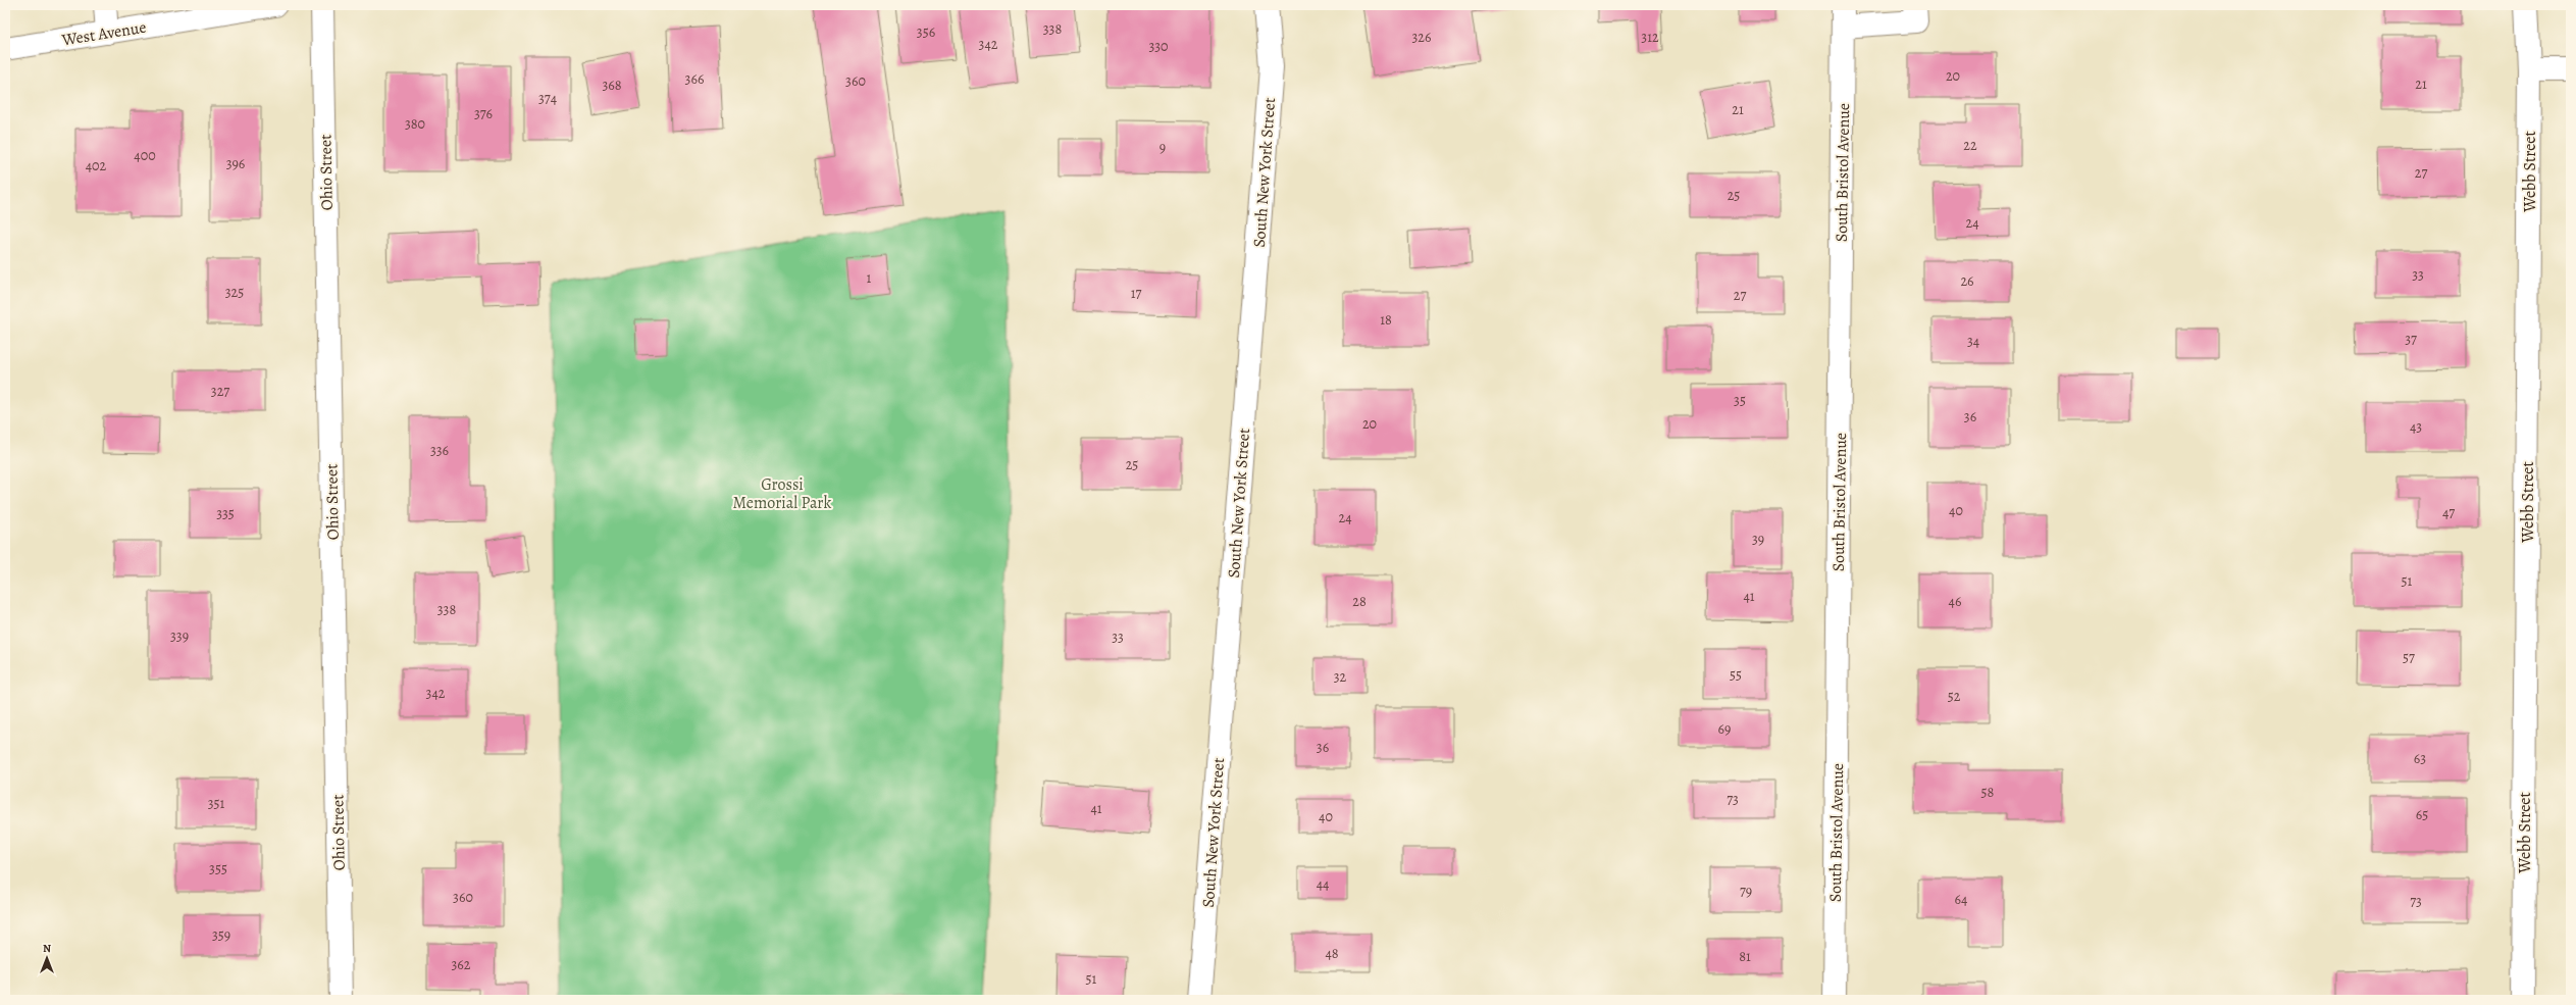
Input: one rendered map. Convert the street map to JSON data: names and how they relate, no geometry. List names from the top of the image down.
{
  "streets": {
    "main road": [
      "West Avenue",
      "Webb Street",
      "Ohio Street",
      "South New York Street",
      "South Bristol Avenue"
    ]
  },
  "parks": ["Grossi Memorial Park"],
  "house_numbers": [
    "338",
    "356",
    "326",
    "312",
    "342",
    "330",
    "20",
    "366",
    "360",
    "21",
    "368",
    "374",
    "21",
    "376",
    "380",
    "22",
    "9",
    "400",
    "396",
    "402",
    "27",
    "25",
    "24",
    "33",
    "1",
    "26",
    "325",
    "17",
    "27",
    "18",
    "37",
    "34",
    "327",
    "35",
    "36",
    "20",
    "43",
    "336",
    "25",
    "40",
    "47",
    "335",
    "24",
    "39",
    "51",
    "41",
    "28",
    "46",
    "338",
    "339",
    "33",
    "57",
    "55",
    "32",
    "342",
    "52",
    "69",
    "36",
    "63",
    "58",
    "73",
    "351",
    "41",
    "65",
    "40",
    "355",
    "44",
    "79",
    "360",
    "64",
    "73",
    "359",
    "48",
    "81",
    "362",
    "51"
  ],
  "north": "top"
}
